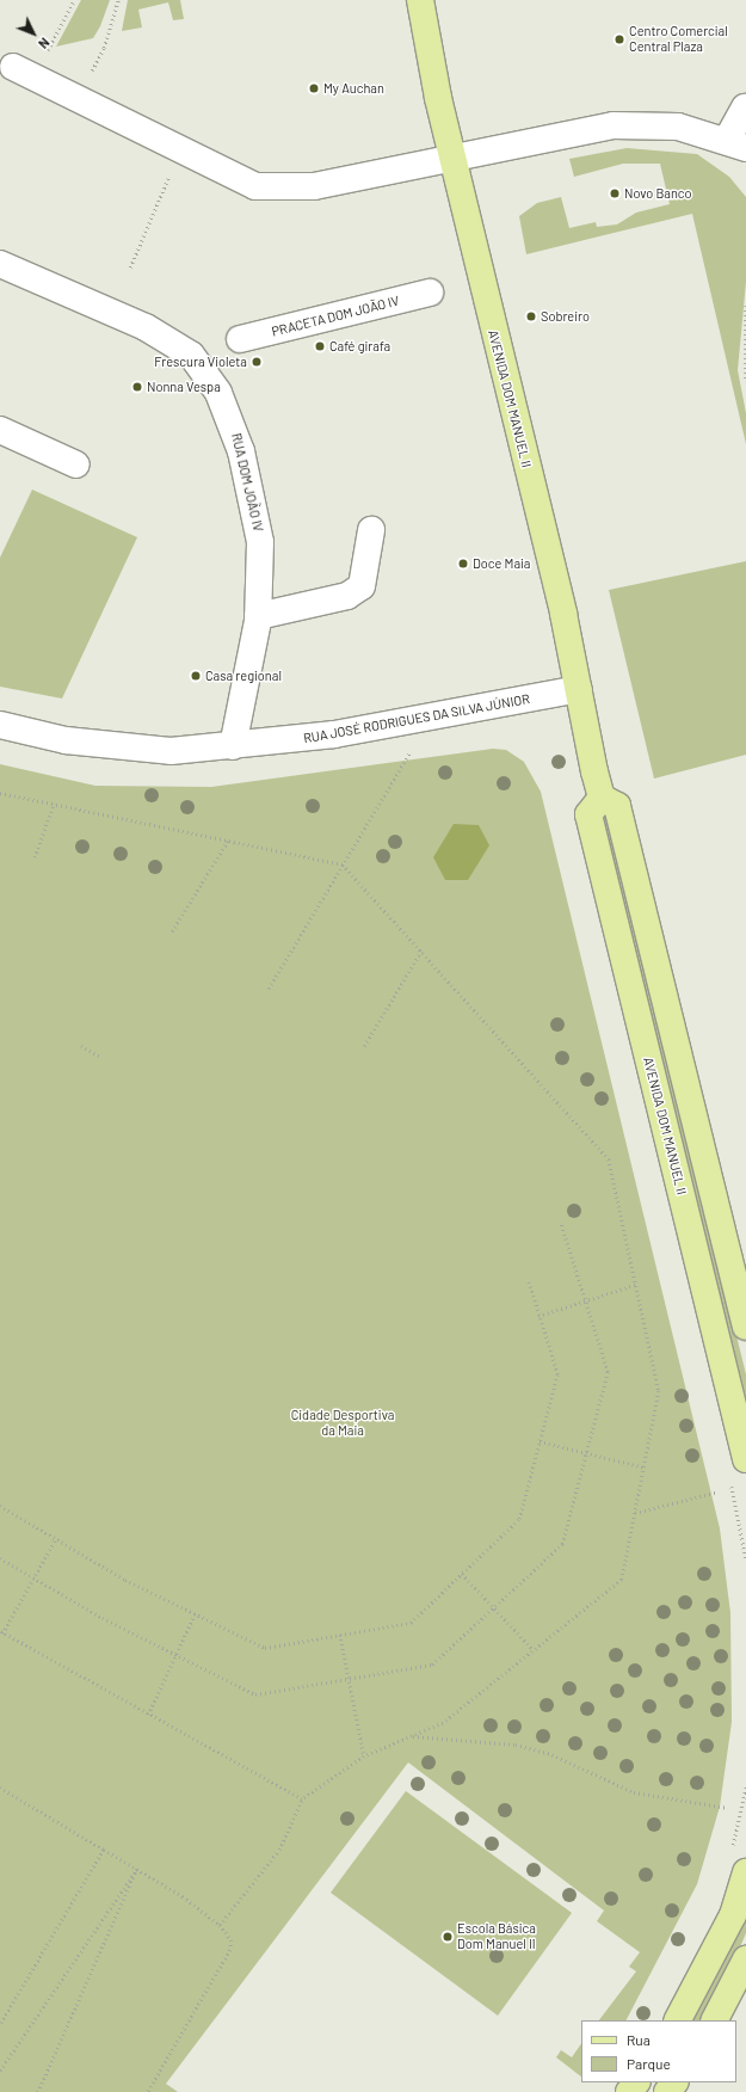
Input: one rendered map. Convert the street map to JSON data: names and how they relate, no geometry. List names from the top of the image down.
{
  "streets": {
    "main road": ["AVENIDA DOM MANUEL II"],
    "street": ["PRACETA DOM JOÃO IV", "RUA DOM JOÃO IV", "RUA JOSÉ RODRIGUES DA SILVA JÚNIOR"]
  },
  "crossings": [
    ["AVENIDA DOM MANUEL II", "RUA JOSÉ RODRIGUES DA SILVA JÚNIOR"],
    ["RUA DOM JOÃO IV", "RUA JOSÉ RODRIGUES DA SILVA JÚNIOR"]
  ],
  "parks": ["Cidade Desportiva da Maia"],
  "places": [
    "Centro Comercial Central Plaza",
    "My Auchan",
    "Novo Banco",
    "Sobreiro",
    "Café girafa",
    "Frescura Violeta",
    "Nonna Vespa",
    "Doce Maia",
    "Casa regional",
    "Escola Básica Dom Manuel II"
  ],
  "legend": ["Rua", "Parque"],
  "north": "bottom right"
}
